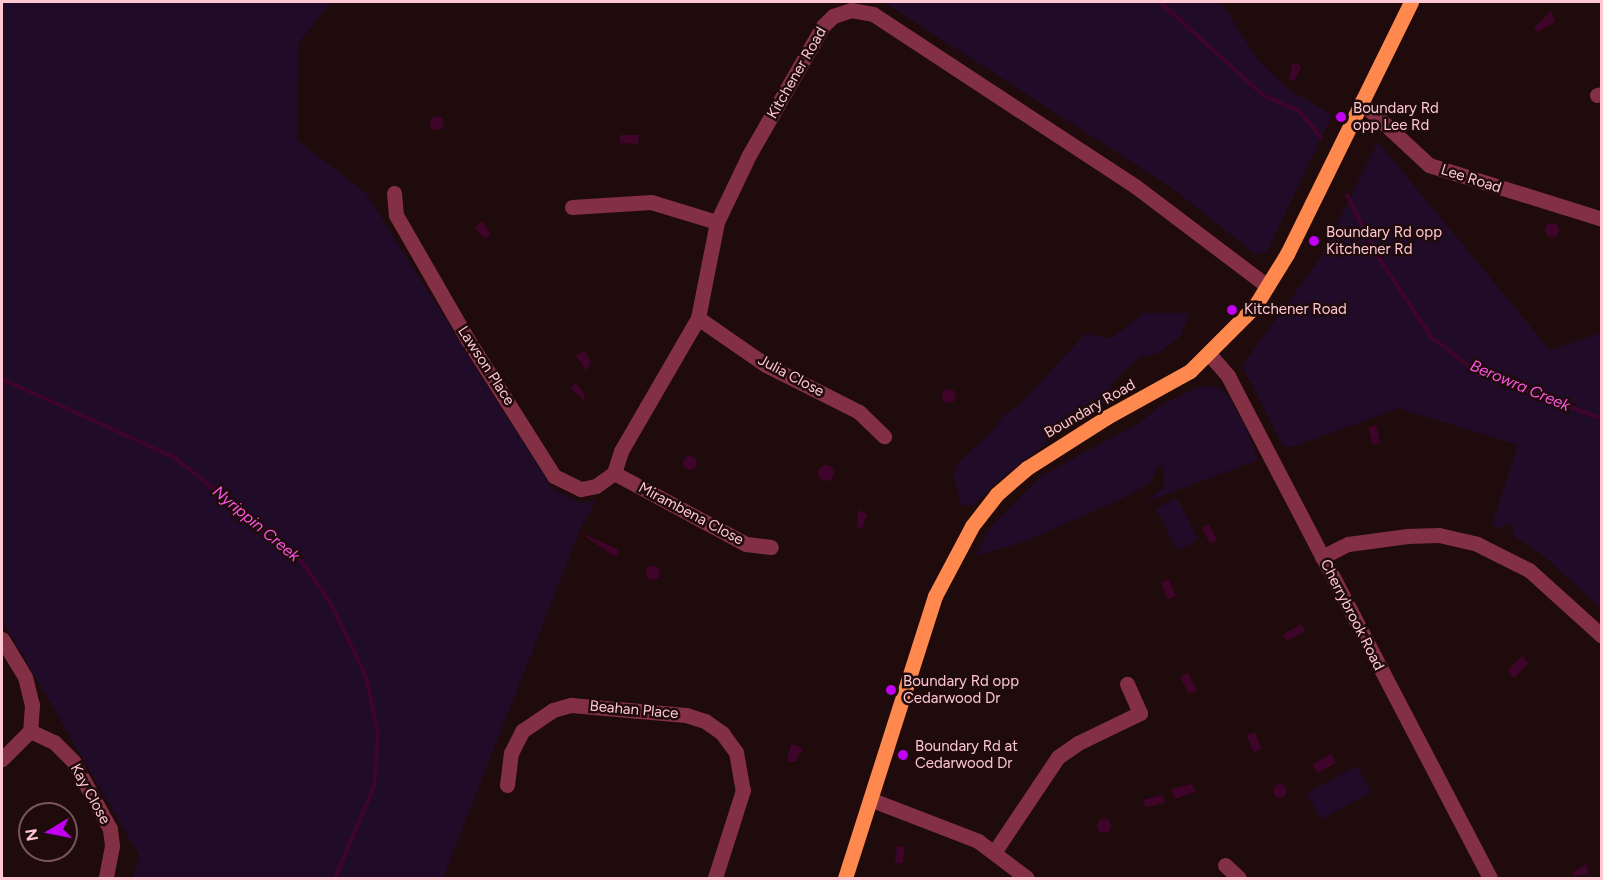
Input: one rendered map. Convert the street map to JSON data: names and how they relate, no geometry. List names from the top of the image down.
{
  "streets": {
    "main road": ["Boundary Road"],
    "street": [
      "Kitchener Road",
      "Lee Road",
      "Lawson Place",
      "Julia Close",
      "Mirambena Close",
      "Cherrybrook Road",
      "Beahan Place",
      "Kay Close"
    ]
  },
  "crossings": [
    ["Kitchener Road", "Lawson Place"],
    ["Kitchener Road", "Julia Close"],
    ["Kitchener Road", "Boundary Road"],
    ["Kitchener Road", "Mirambena Close"],
    ["Lee Road", "Boundary Road"],
    ["Lawson Place", "Mirambena Close"],
    ["Boundary Road", "Cherrybrook Road"]
  ],
  "water": ["Berowra Creek", "Nyrippin Creek"],
  "places": [
    "Boundary Rd opp Lee Rd",
    "Boundary Rd opp Kitchener Rd",
    "Kitchener Road",
    "Boundary Rd opp Cedarwood Dr",
    "Boundary Rd at Cedarwood Dr"
  ],
  "north": "left"
}
